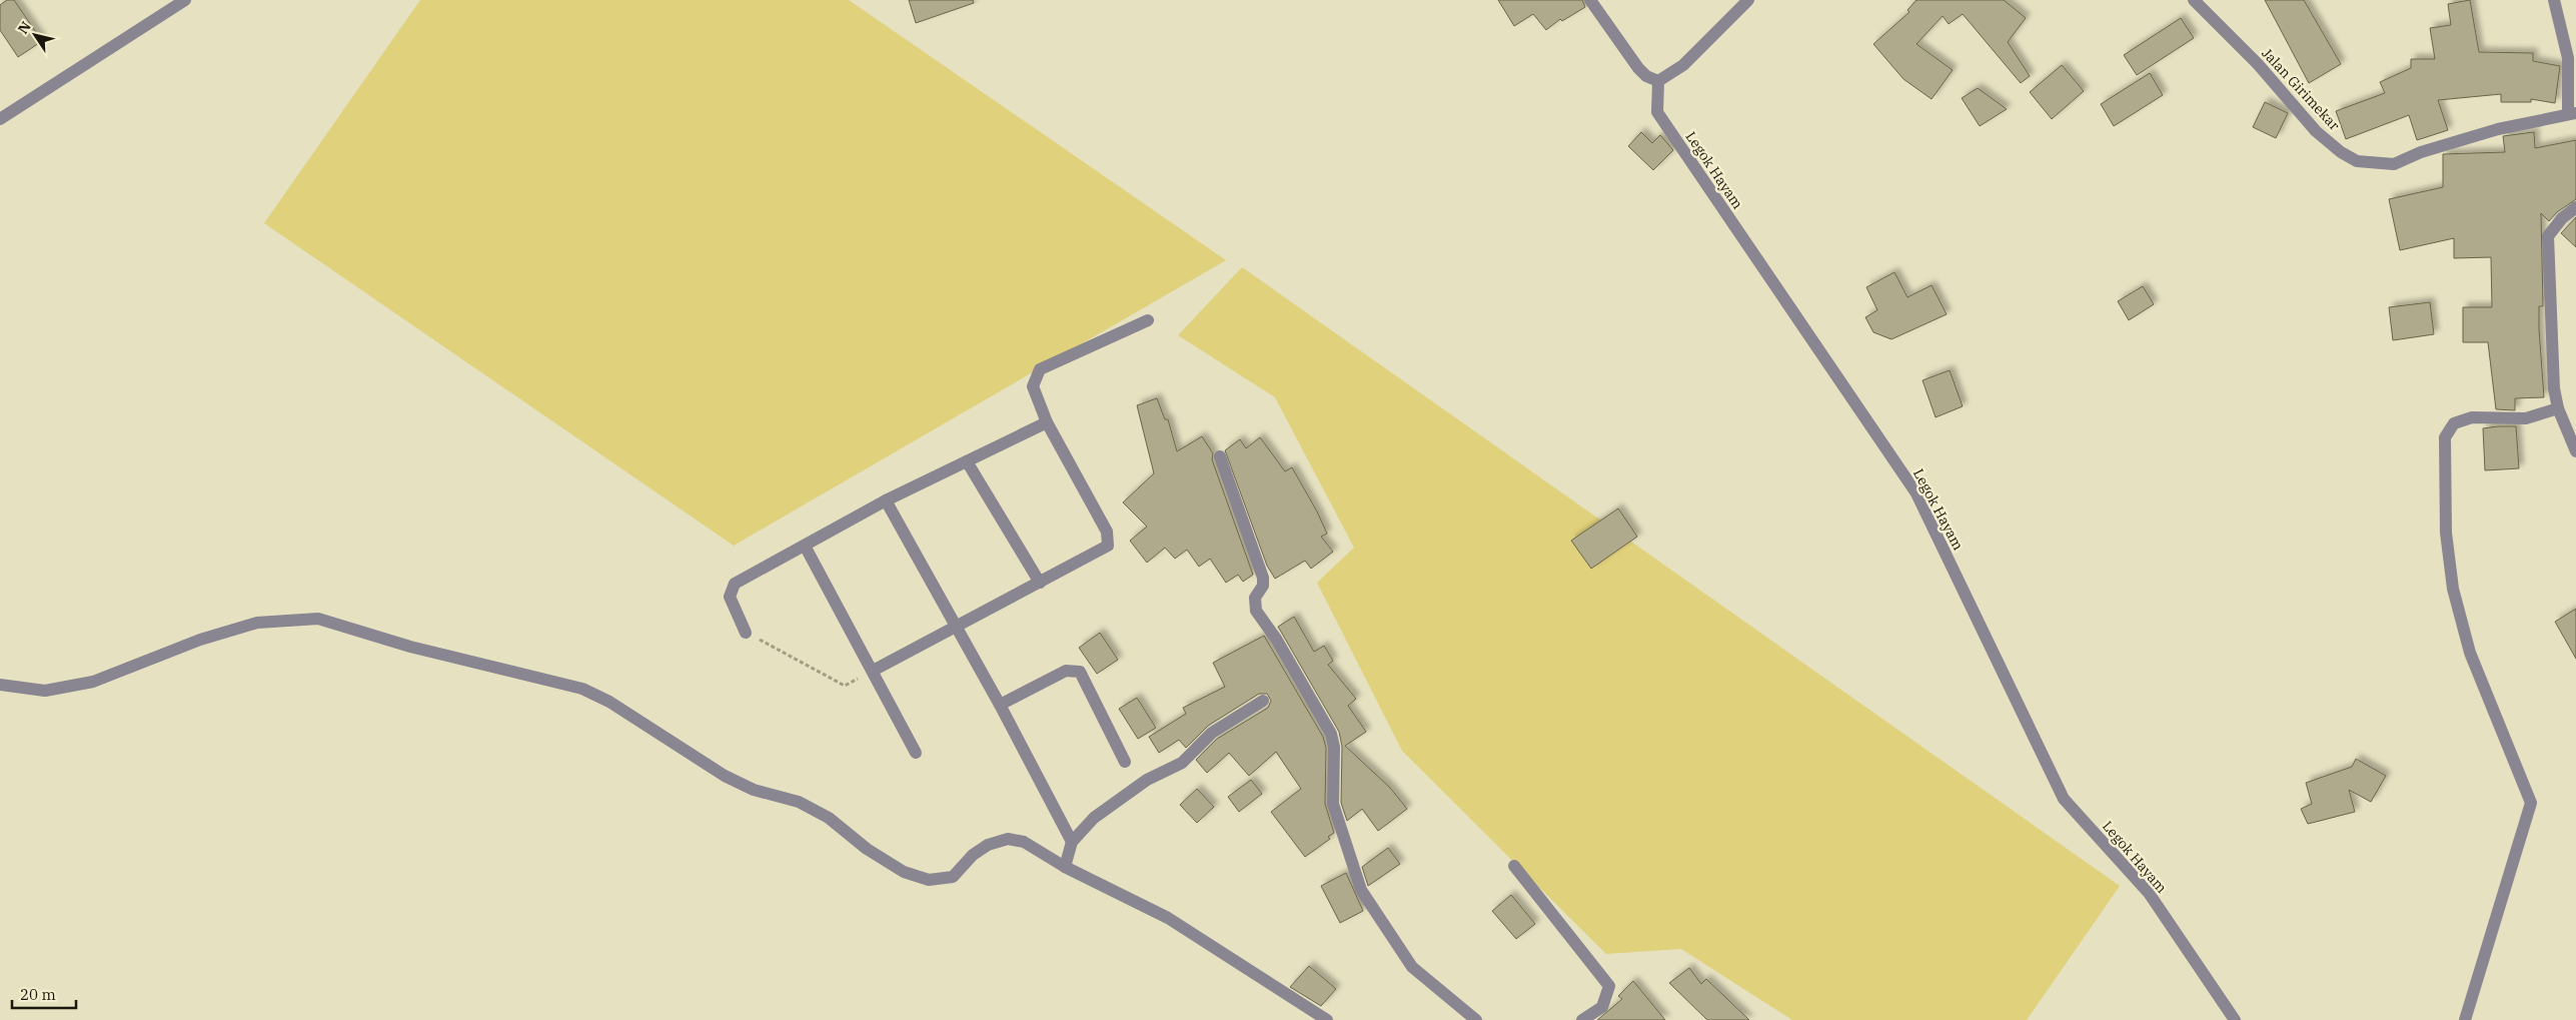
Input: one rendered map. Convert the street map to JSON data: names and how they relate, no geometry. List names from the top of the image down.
{
  "streets": {
    "street": ["Jalan Girimekar", "Legok Hayam"]
  },
  "scale_bar": "20 m",
  "north": "top left"
}
